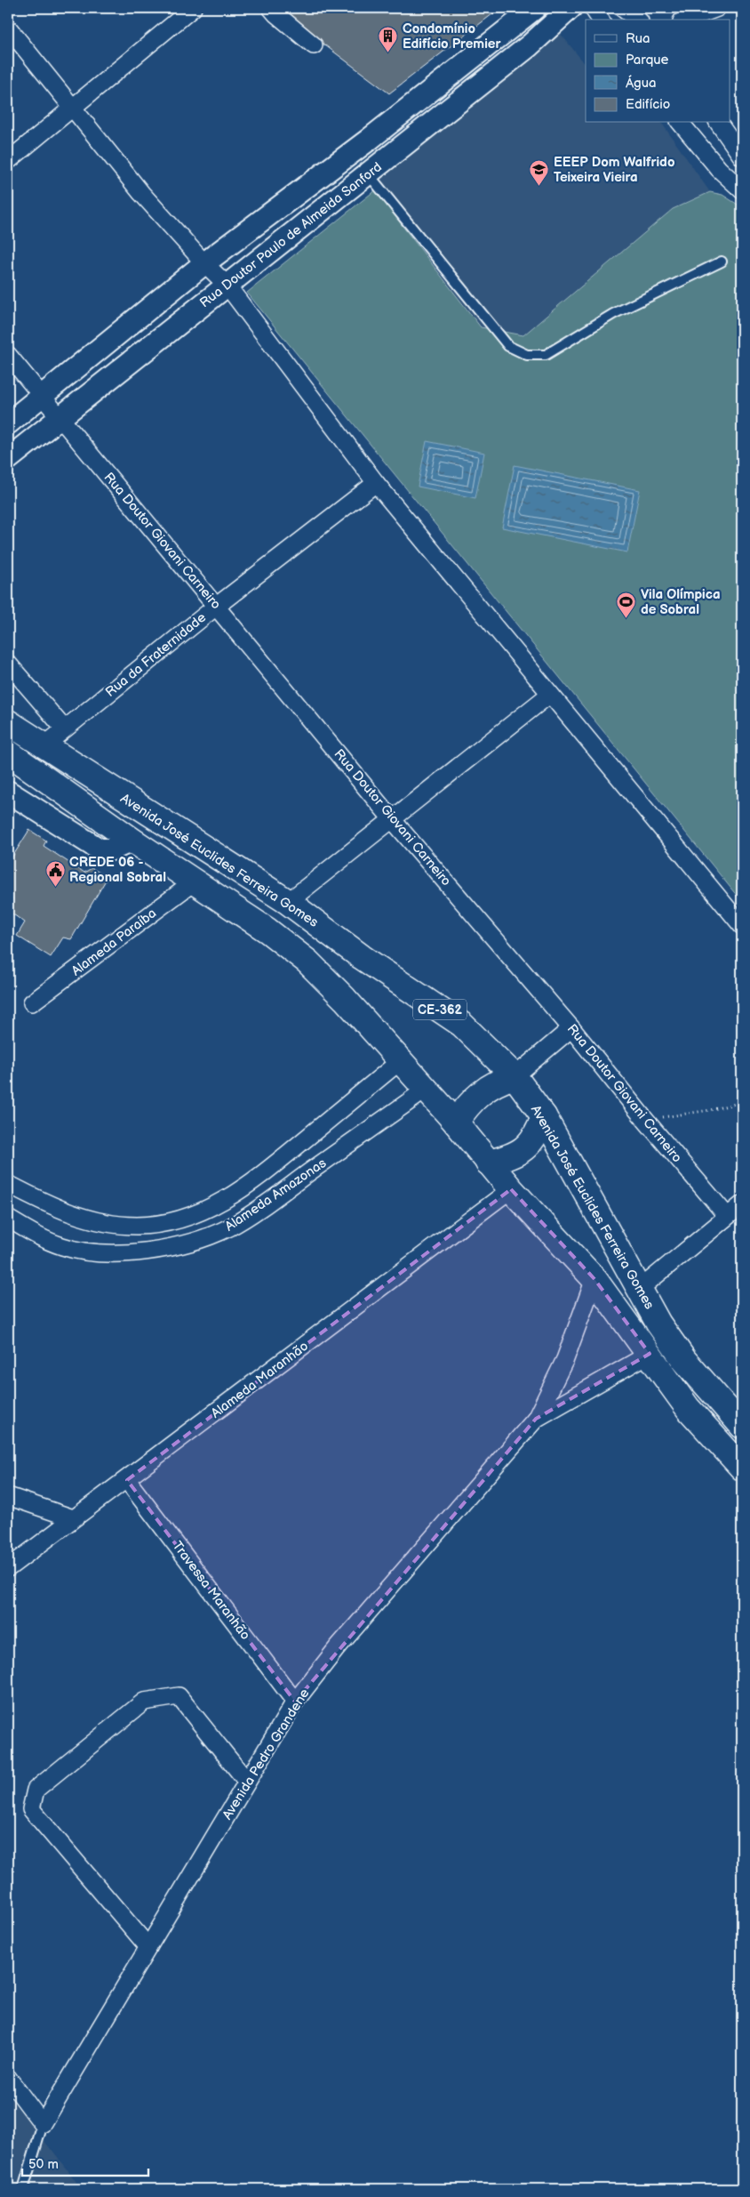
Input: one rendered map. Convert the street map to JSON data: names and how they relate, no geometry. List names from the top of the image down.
{
  "streets": {
    "main road": ["Avenida José Euclides Ferreira Gomes", "CE-362"],
    "street": [
      "Rua Doutor Paulo de Almeida Sanford",
      "Rua Doutor Giovani Carneiro",
      "Rua da Fraternidade",
      "Alameda Paraíba",
      "Alameda Amazonas",
      "Alameda Maranhão",
      "Travessa Maranhão",
      "Avenida Pedro Grandene"
    ]
  },
  "crossings": [
    ["Rua Doutor Paulo de Almeida Sanford", "Rua Doutor Giovani Carneiro"],
    ["Rua Doutor Giovani Carneiro", "Rua da Fraternidade"],
    ["Rua da Fraternidade", "Avenida José Euclides Ferreira Gomes"],
    ["Alameda Maranhão", "Travessa Maranhão"],
    ["Travessa Maranhão", "Avenida Pedro Grandene"]
  ],
  "places": {
    "building": ["Condomínio Edifício Premier"],
    "school or university": ["EEEP Dom Walfrido Teixeira Vieira"],
    "sports": ["Vila Olímpica de Sobral"],
    "public building": ["CREDE 06 - Regional Sobral"]
  },
  "legend": [
    "Rua",
    "Parque",
    "Água",
    "Edifício"
  ],
  "scale_bar": "50 m"
}
